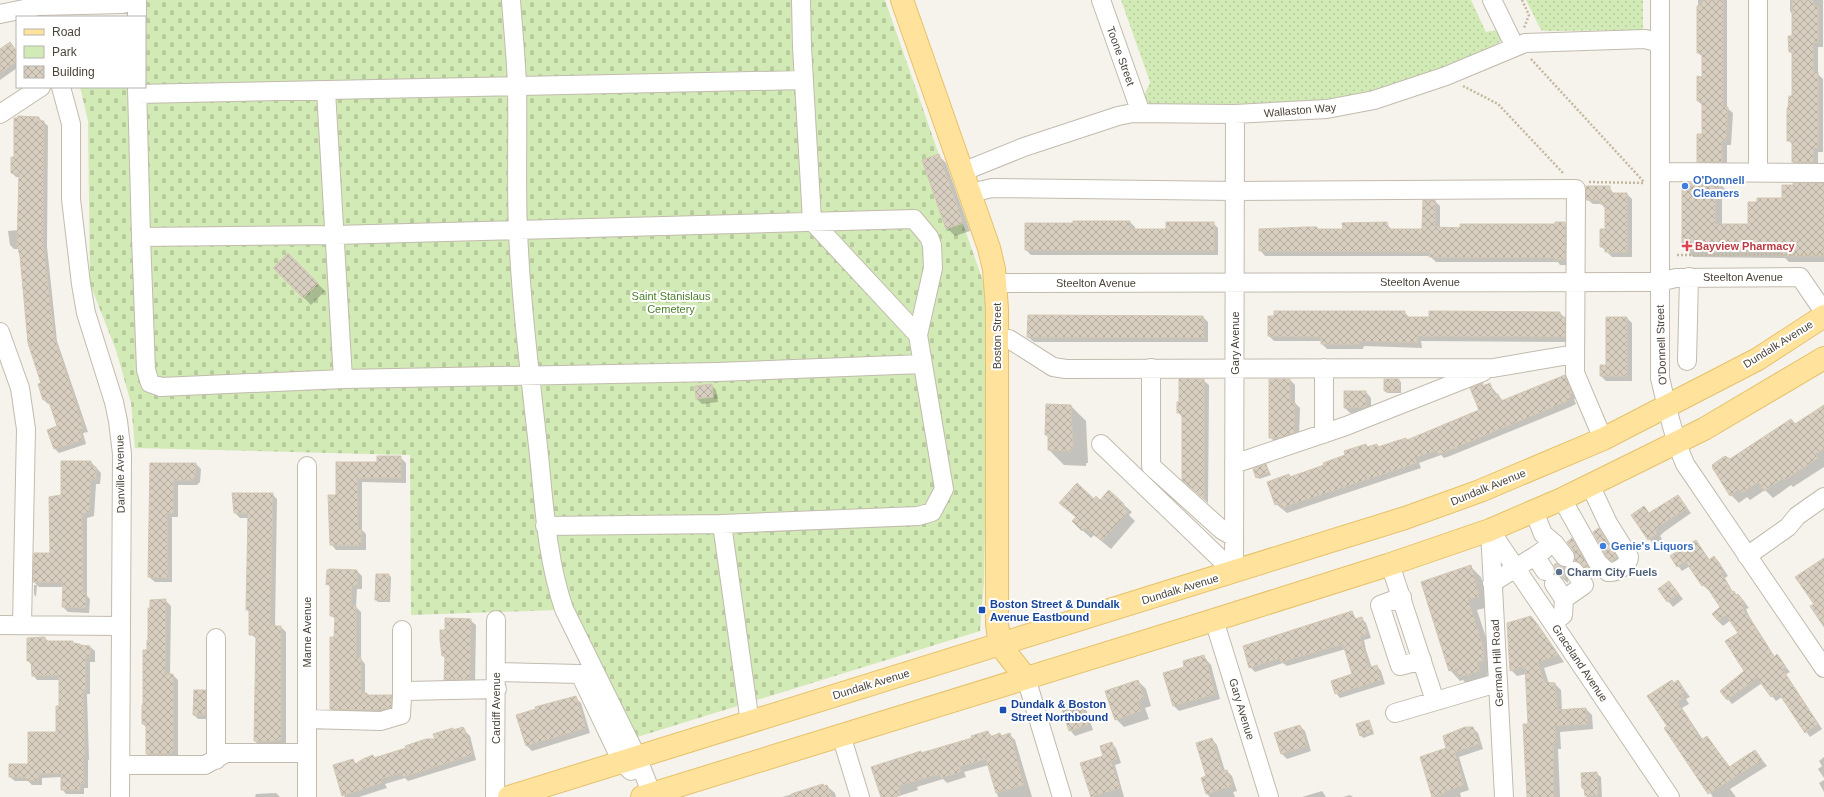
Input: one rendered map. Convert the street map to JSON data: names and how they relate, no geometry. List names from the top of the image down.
{
  "streets": {
    "main road": ["Boston Street", "Dundalk Avenue"],
    "street": [
      "Toone Street",
      "Wallaston Way",
      "Steelton Avenue",
      "Gary Avenue",
      "O'Donnell Street",
      "Danville Avenue",
      "Marne Avenue",
      "German Hill Road",
      "Graceland Avenue",
      "Cardiff Avenue"
    ]
  },
  "crossings": [
    ["Toone Street", "Wallaston Way"],
    ["Wallaston Way", "Boston Street"],
    ["Wallaston Way", "Gary Avenue"],
    ["Wallaston Way", "O'Donnell Street"],
    ["Steelton Avenue", "Boston Street"],
    ["Steelton Avenue", "Gary Avenue"],
    ["Steelton Avenue", "Dundalk Avenue"],
    ["Steelton Avenue", "O'Donnell Street"],
    ["Boston Street", "Dundalk Avenue"],
    ["Gary Avenue", "Dundalk Avenue"],
    ["Dundalk Avenue", "O'Donnell Street"],
    ["German Hill Road", "Graceland Avenue"]
  ],
  "parks": ["Saint Stanislaus Cemetery"],
  "places": {
    "other": ["O'Donnell Cleaners", "Genie's Liquors", "Charm City Fuels"],
    "health": ["Bayview Pharmacy"],
    "transit": ["Boston Street & Dundalk Avenue Eastbound", "Dundalk & Boston Street Northbound"]
  },
  "legend": ["Road", "Park", "Building"]
}
